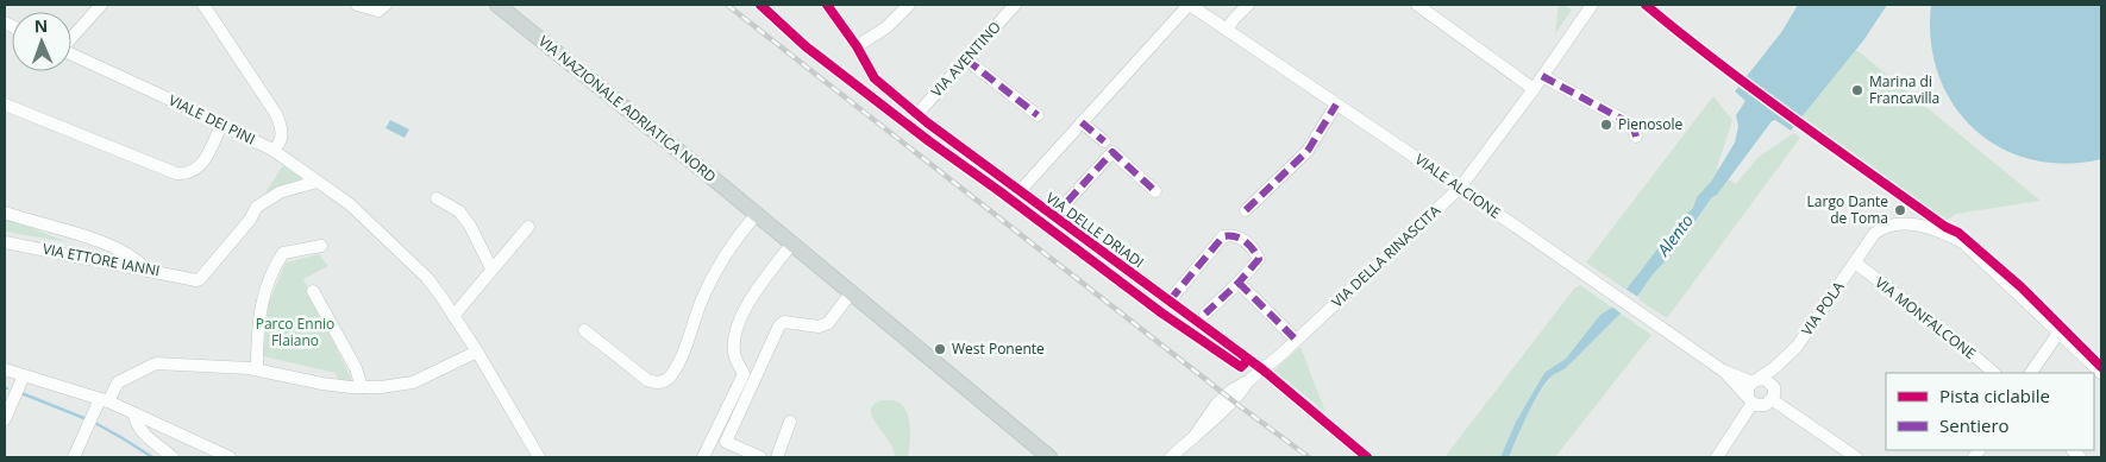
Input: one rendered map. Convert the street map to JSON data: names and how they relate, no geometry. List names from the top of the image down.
{
  "streets": {
    "main road": ["VIA NAZIONALE ADRIATICA NORD"],
    "street": [
      "VIA AVENTINO",
      "VIALE DEI PINI",
      "VIALE ALCIONE",
      "VIA DELLE DRIADI",
      "VIA DELLA RINASCITA",
      "VIA ETTORE IANNI",
      "VIA POLA",
      "VIA MONFALCONE"
    ]
  },
  "crossings": [
    ["VIA AVENTINO", "VIA DELLE DRIADI"],
    ["VIALE ALCIONE", "VIA DELLA RINASCITA"],
    ["VIALE ALCIONE", "VIA POLA"],
    ["VIA DELLE DRIADI", "VIA DELLA RINASCITA"],
    ["VIA POLA", "VIA MONFALCONE"]
  ],
  "water": ["Alento"],
  "parks": ["Parco Ennio Flaiano"],
  "places": [
    "Marina di Francavilla",
    "Pienosole",
    "Largo Dante de Toma",
    "West Ponente"
  ],
  "legend": ["Pista ciclabile", "Sentiero"],
  "north": "top"
}
